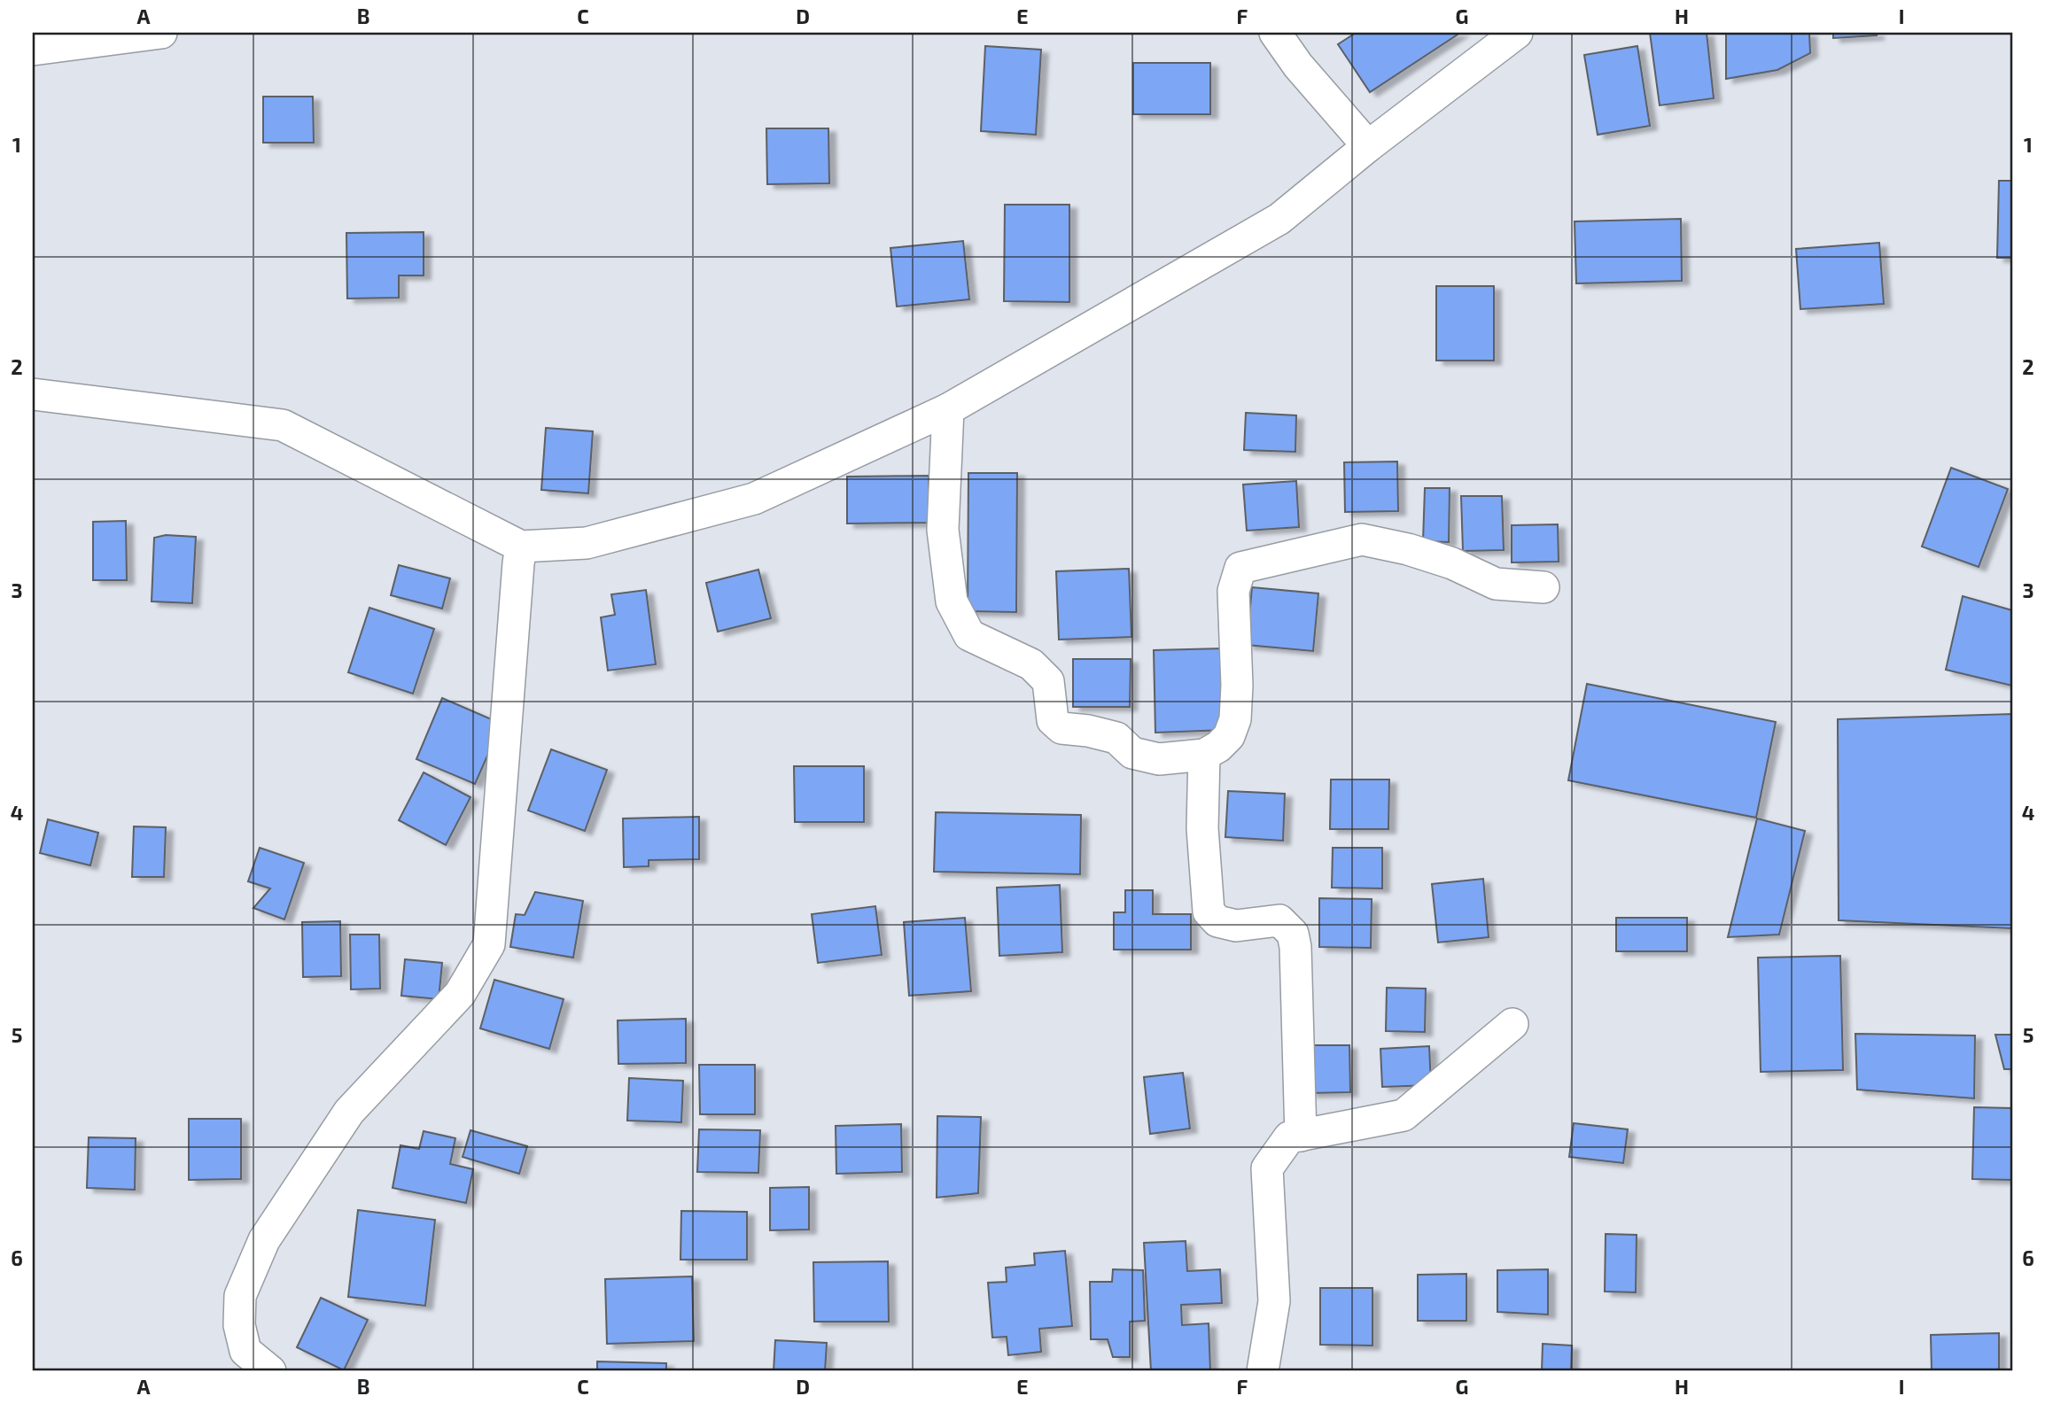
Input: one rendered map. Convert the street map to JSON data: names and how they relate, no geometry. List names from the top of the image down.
{
  "grid": {
    "columns": [
      "A",
      "B",
      "C",
      "D",
      "E",
      "F",
      "G",
      "H",
      "I"
    ],
    "rows": [
      "1",
      "2",
      "3",
      "4",
      "5",
      "6"
    ]
  }
}
